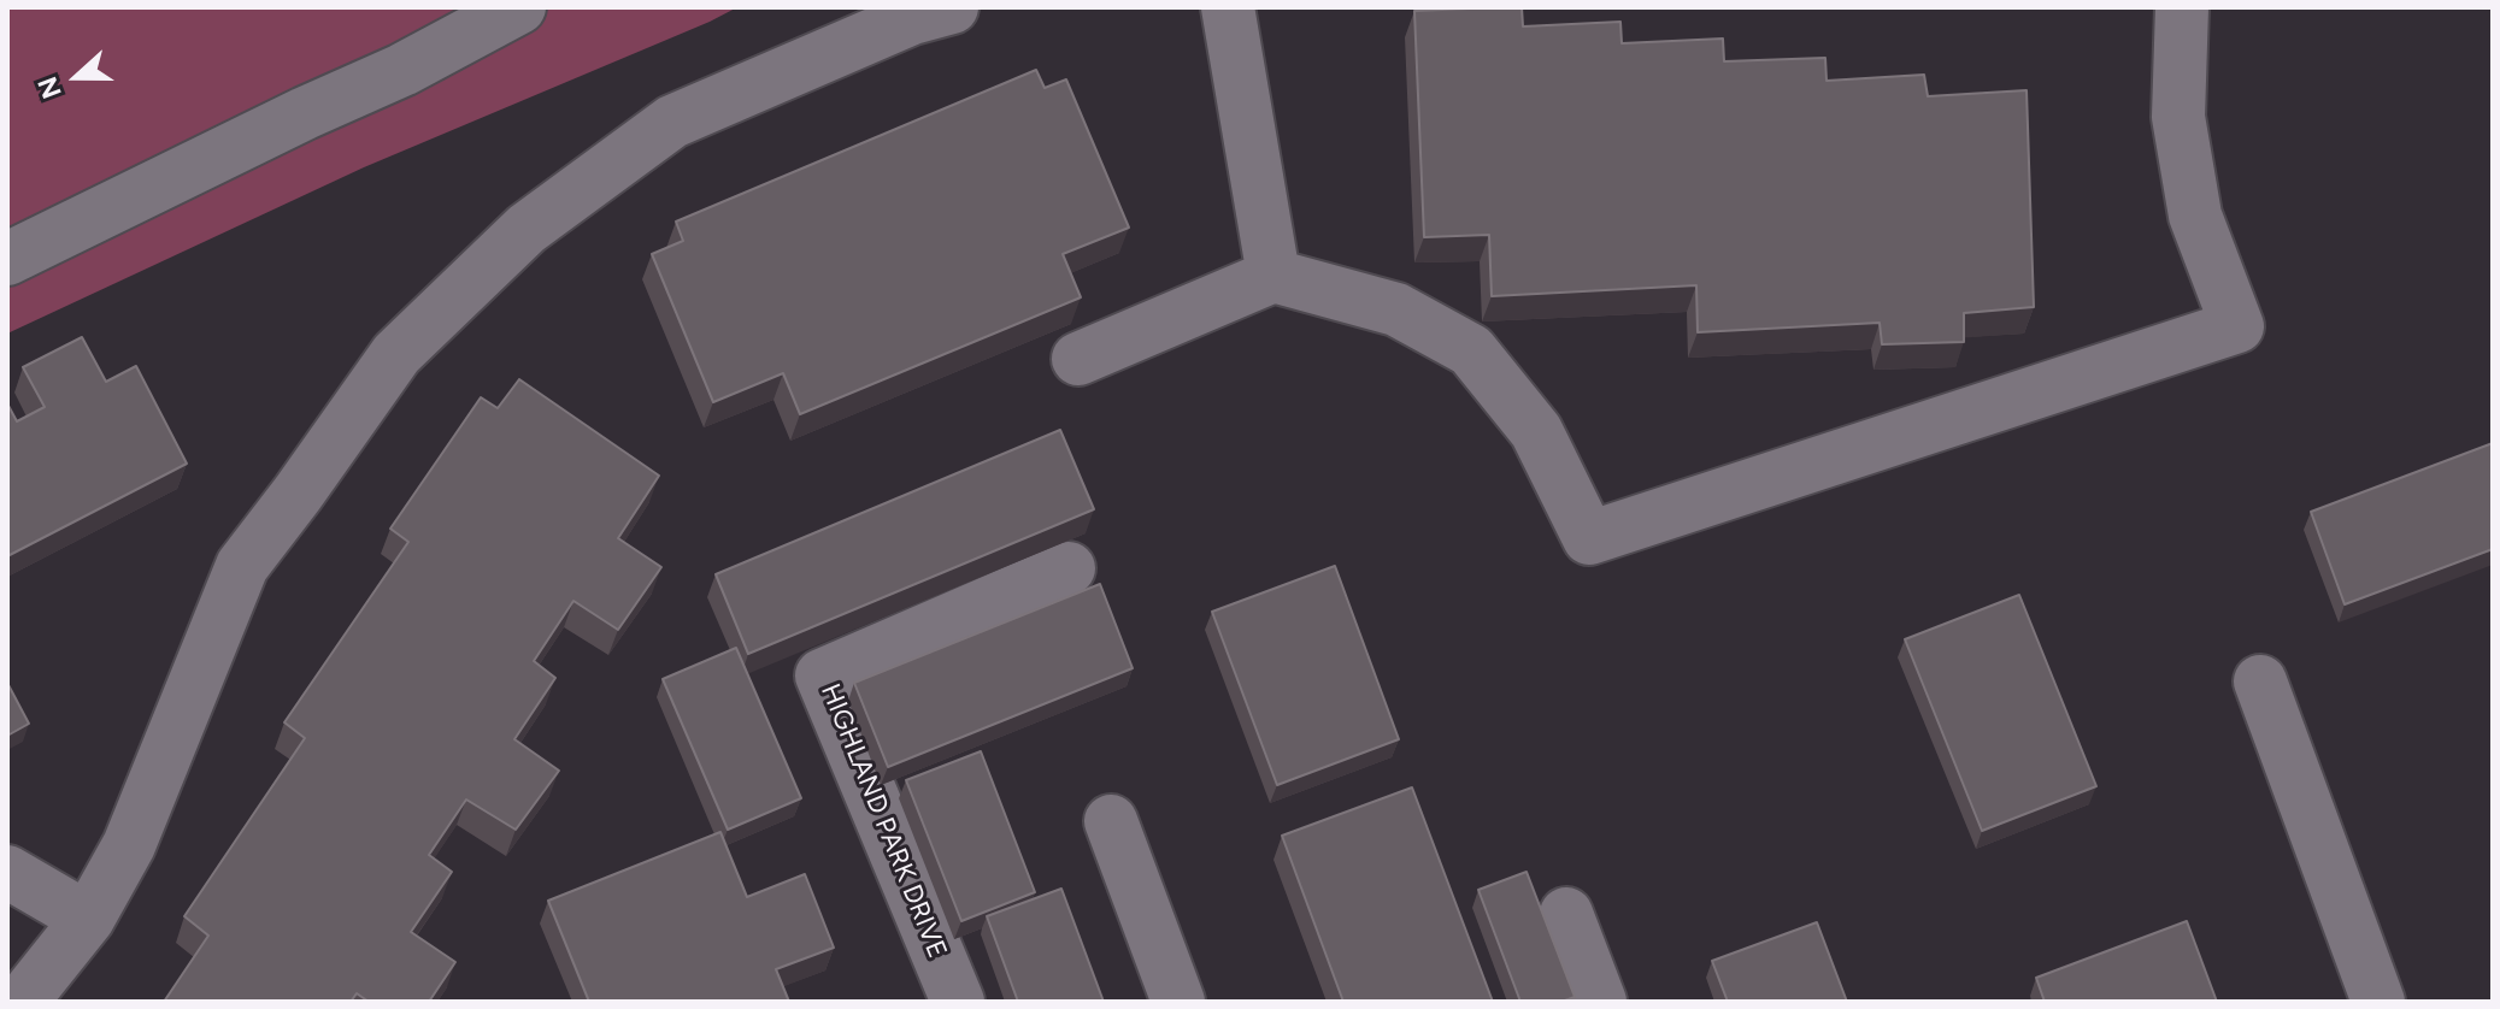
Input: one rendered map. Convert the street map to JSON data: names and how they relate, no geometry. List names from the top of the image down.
{
  "streets": {
    "street": ["HIGHLAND PARK DRIVE"]
  },
  "north": "left"
}
